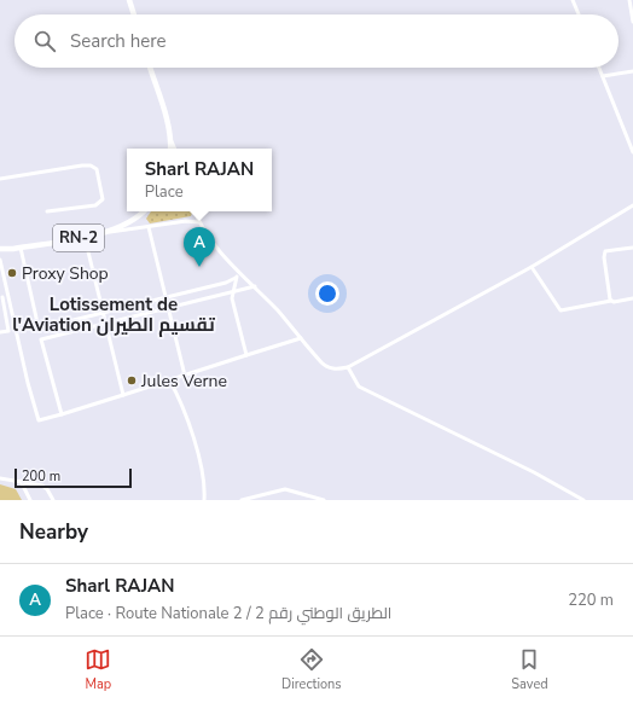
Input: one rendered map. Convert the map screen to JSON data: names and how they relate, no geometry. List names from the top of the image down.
{
  "streets": {
    "main road": ["RN-2"]
  },
  "districts": ["Lotissement de l'Aviation تقسيم الطيران"],
  "places": ["Proxy Shop", "Jules Verne"],
  "scale_bar": "200 m",
  "page": {
    "search": "Search here",
    "popup": ["Sharl RAJAN", "Place"],
    "pins": "A",
    "scale": "200 m",
    "heading": "Nearby",
    "list": [
      {
        "mark": "A",
        "name": "Sharl RAJAN",
        "note": "Place · Route Nationale 2 / الطريق الوطني رقم 2",
        "value": "220 m"
      }
    ],
    "nav": ["Map", "Directions", "Saved"]
  }
}
